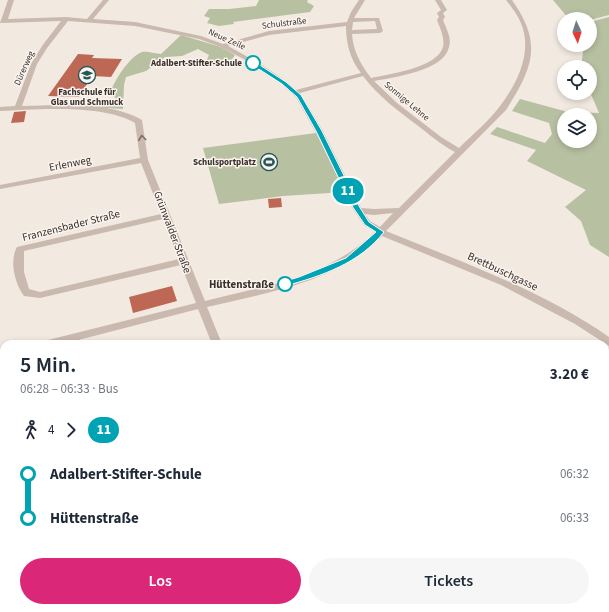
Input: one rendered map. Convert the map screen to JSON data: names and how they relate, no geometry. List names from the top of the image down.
{
  "streets": {
    "street": [
      "Schulstraße",
      "Neue Zeile",
      "Dürerweg",
      "Sonnige Lehne",
      "Erlenweg",
      "Franzensbader Straße",
      "Grünwalder Straße",
      "Brettbuschgasse"
    ]
  },
  "crossings": [
    ["Schulstraße", "Neue Zeile"],
    ["Schulstraße", "Sonnige Lehne"],
    ["Neue Zeile", "Dürerweg"],
    ["Neue Zeile", "Brettbuschgasse"],
    ["Dürerweg", "Grünwalder Straße"],
    ["Erlenweg", "Grünwalder Straße"],
    ["Franzensbader Straße", "Grünwalder Straße"]
  ],
  "one_way": ["Grünwalder Straße"],
  "places": {
    "other": ["Adalbert-Stifter-Schule", "Hüttenstraße"],
    "school or university": ["Fachschule für Glas und Schmuck"],
    "sports": ["Schulsportplatz"]
  },
  "lines": ["bus line 11"],
  "north": "bottom",
  "page": {
    "on_map": "11",
    "heading": ["5 Min.", "06:28 – 06:33 · Bus", "3.20 €"],
    "legs": ["4", "11"],
    "list": [
      {
        "name": "Adalbert-Stifter-Schule",
        "value": "06:32"
      },
      {
        "name": "Hüttenstraße",
        "value": "06:33"
      }
    ],
    "buttons": ["Los", "Tickets"]
  }
}
